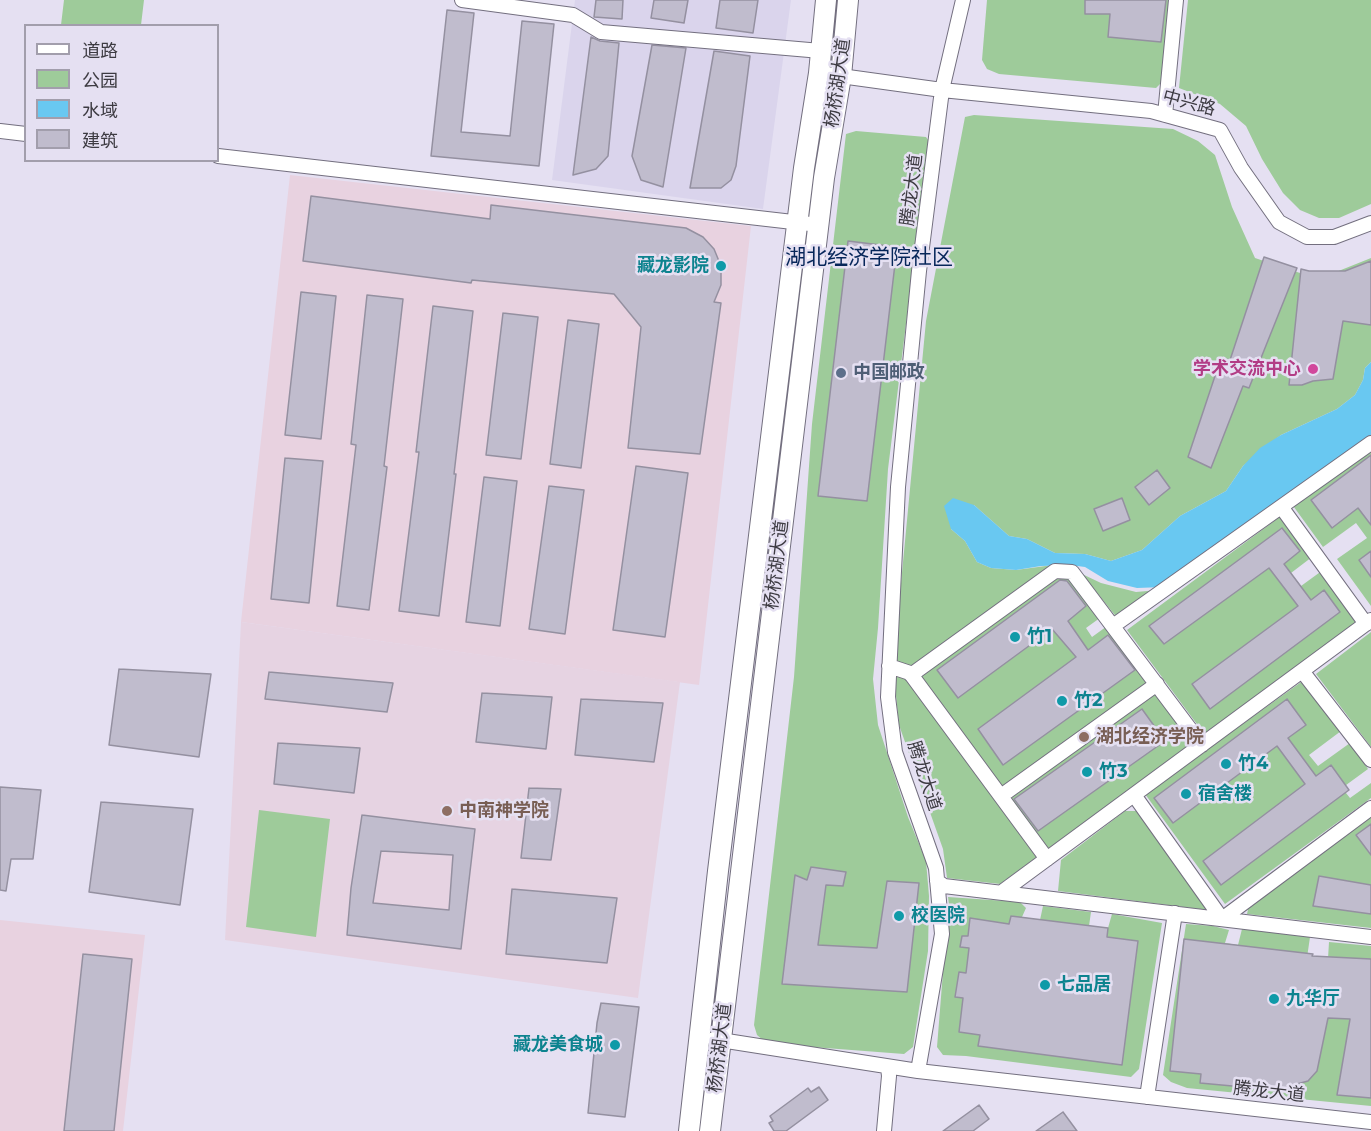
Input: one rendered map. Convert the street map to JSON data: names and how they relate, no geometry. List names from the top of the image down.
{
  "streets": {
    "main road": ["杨桥湖大道"],
    "street": ["中兴路", "腾龙大道"]
  },
  "crossings": [
    ["杨桥湖大道", "中兴路"],
    ["中兴路", "腾龙大道"]
  ],
  "districts": ["湖北经济学院社区"],
  "places": [
    "藏龙影院",
    "学术交流中心",
    "中国邮政",
    "竹1",
    "竹2",
    "湖北经济学院",
    "竹4",
    "竹3",
    "宿舍楼",
    "中南神学院",
    "校医院",
    "七品居",
    "九华厅",
    "藏龙美食城"
  ],
  "legend": [
    "道路",
    "公园",
    "水域",
    "建筑"
  ]
}
